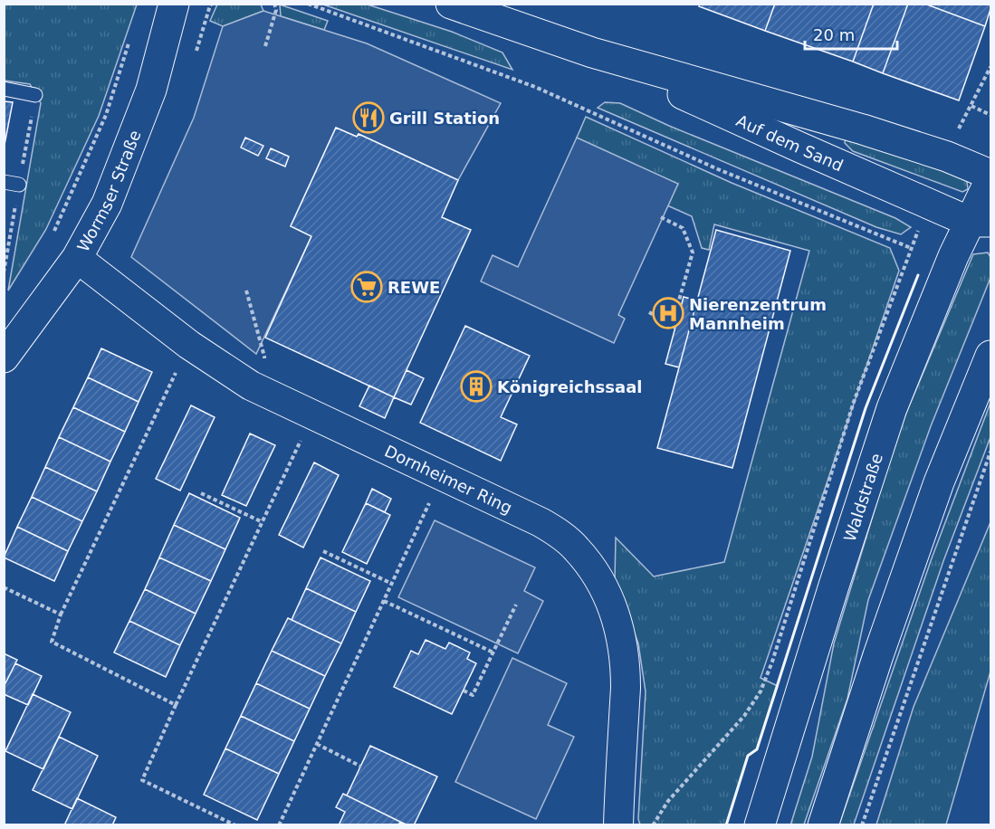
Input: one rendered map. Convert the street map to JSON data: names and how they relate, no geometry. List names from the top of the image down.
{
  "streets": {
    "street": [
      "Auf dem Sand",
      "Wormser Straße",
      "Dornheimer Ring",
      "Waldstraße"
    ]
  },
  "crossings": [
    ["Auf dem Sand", "Waldstraße"],
    ["Wormser Straße", "Dornheimer Ring"]
  ],
  "places": {
    "restaurant": ["Grill Station"],
    "supermarket": ["REWE"],
    "hospital": ["Nierenzentrum Mannheim"],
    "building": ["Königreichssaal"]
  },
  "scale_bar": "20 m"
}
